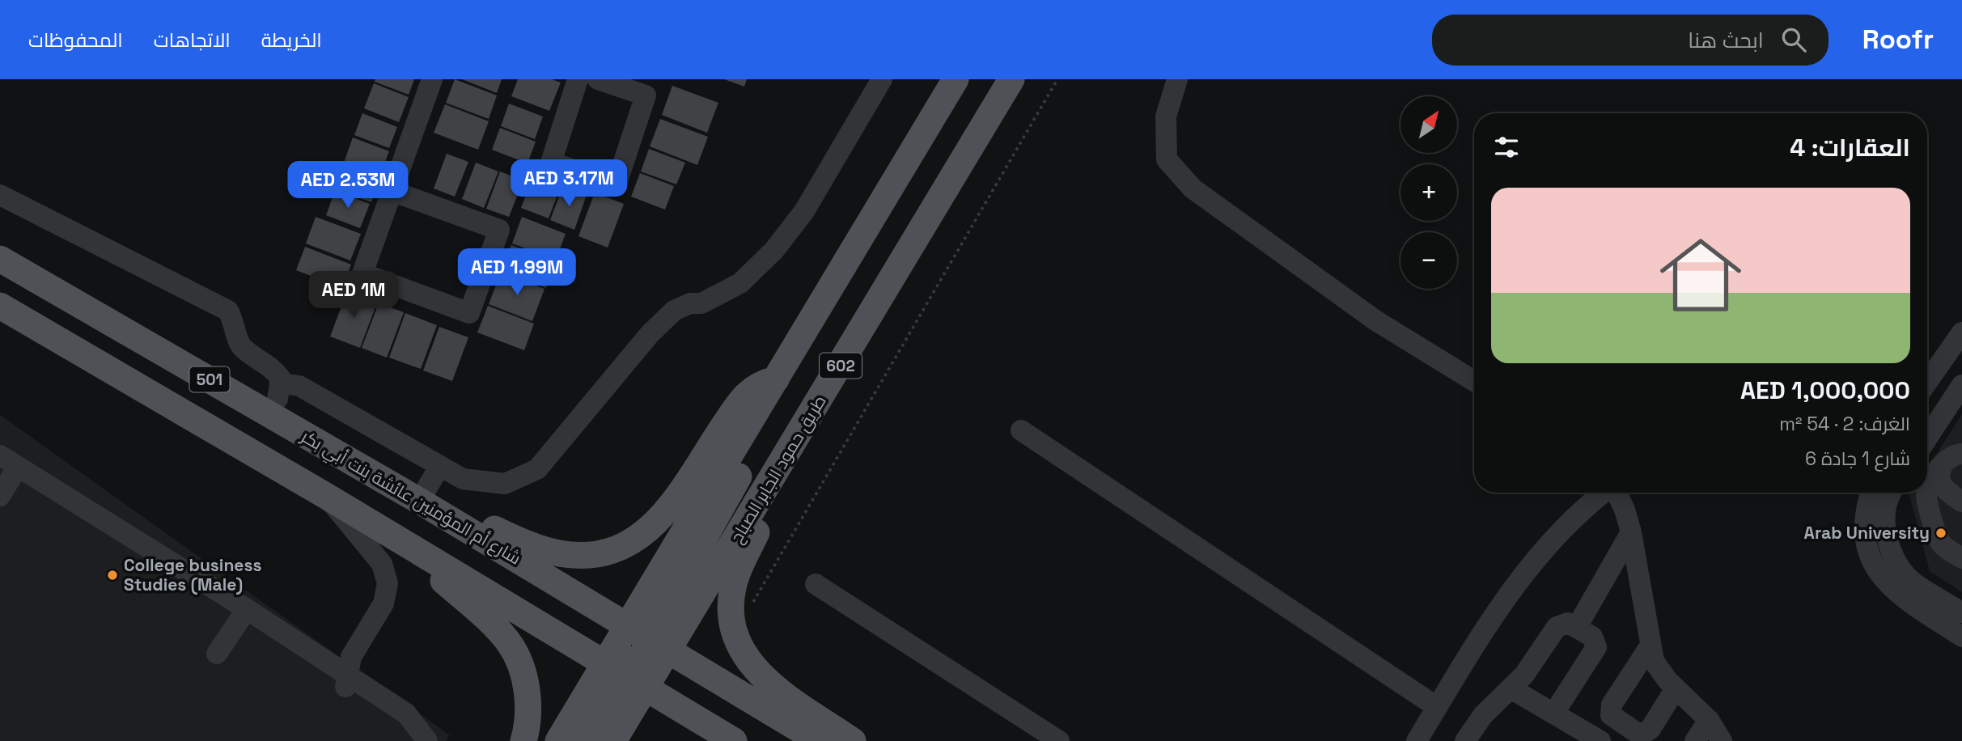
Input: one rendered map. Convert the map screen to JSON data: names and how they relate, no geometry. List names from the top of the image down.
{
  "streets": {
    "main road": [
      "602",
      "501",
      "طريق حمود الجابر الصباح",
      "شارع أم المؤمنين عائشة بنت أبي بكر"
    ]
  },
  "crossings": [
    ["501", "طريق حمود الجابر الصباح"],
    ["طريق حمود الجابر الصباح", "شارع أم المؤمنين عائشة بنت أبي بكر"]
  ],
  "places": ["Arab University", "College business Studies (Male)"],
  "north": "top right",
  "page": {
    "header": "Roofr",
    "search": "ابحث هنا",
    "nav": ["الخريطة", "الاتجاهات", "المحفوظات"],
    "map_buttons": ["+", "−"],
    "heading": "العقارات: 4",
    "price": [
      "AED 3.17M",
      "AED 2.53M",
      "AED 1.99M",
      "AED 1M"
    ],
    "list": [
      {
        "name": "AED 1,000,000",
        "note": "الغرف: 2 · 54 m² · شارع 1 جادة 6"
      }
    ]
  }
}
